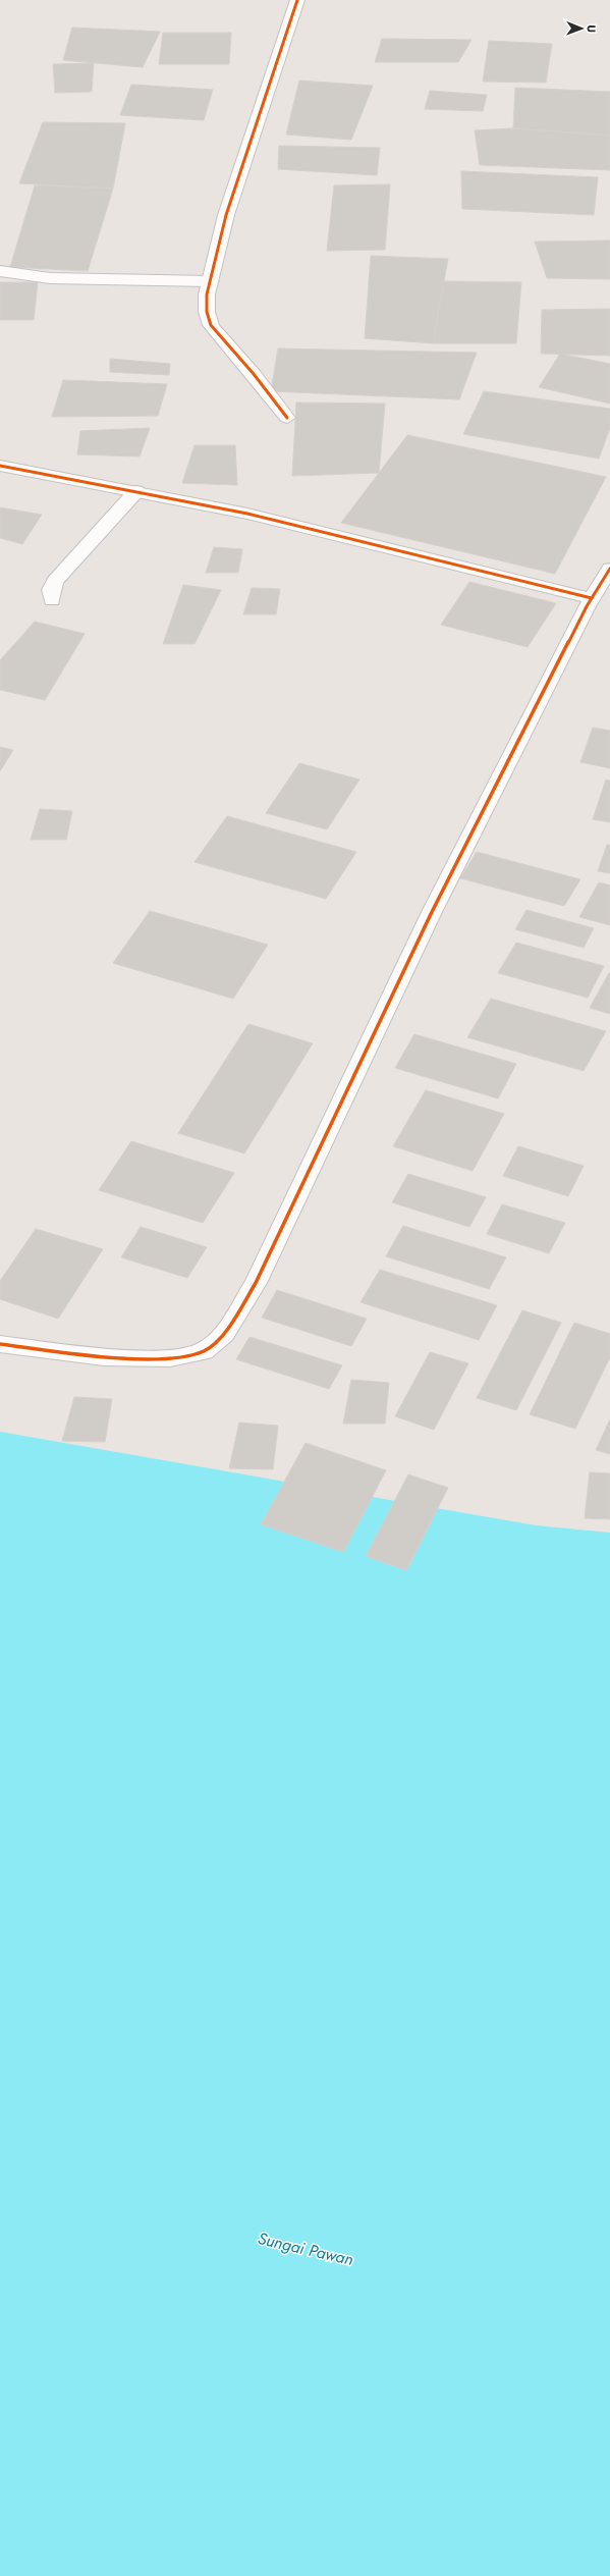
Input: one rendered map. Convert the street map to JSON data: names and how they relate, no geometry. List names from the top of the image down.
{
  "water": ["Sungai Pawan"],
  "north": "right"
}
